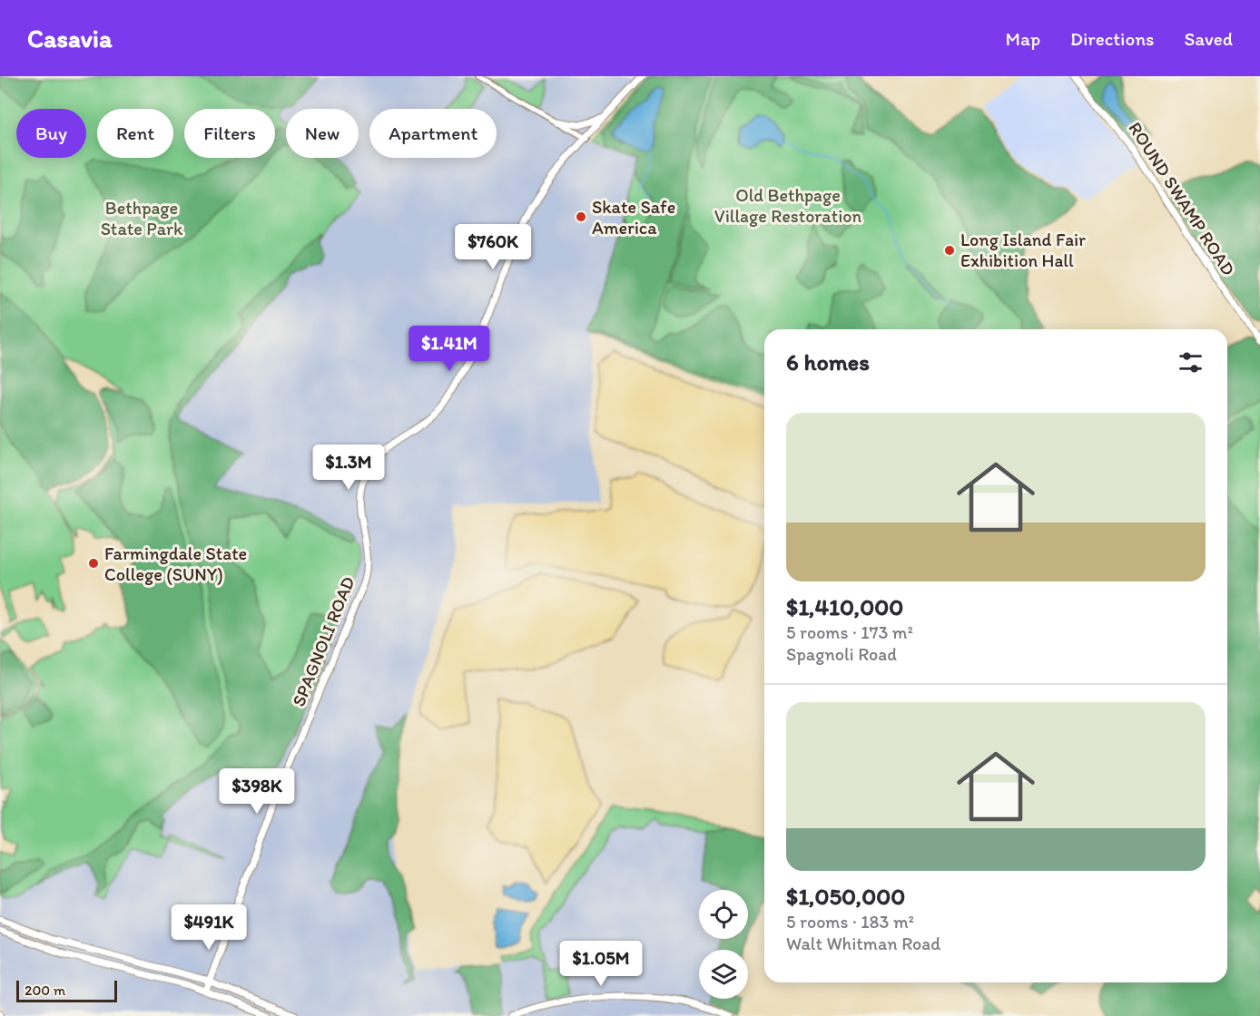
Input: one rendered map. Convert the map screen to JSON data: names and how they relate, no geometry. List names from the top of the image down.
{
  "streets": {
    "main road": ["ROUND SWAMP ROAD", "SPAGNOLI ROAD"]
  },
  "parks": ["Old Bethpage Village Restoration", "Bethpage State Park"],
  "places": ["Skate Safe America", "Long Island Fair Exhibition Hall", "Farmingdale State College (SUNY)"],
  "scale_bar": "200 m",
  "page": {
    "header": "Casavia",
    "nav": ["Map", "Directions", "Saved"],
    "chip": [
      "Buy",
      "Rent",
      "Filters",
      "New",
      "Apartment"
    ],
    "price": [
      "$760K",
      "$1.41M",
      "$1.3M",
      "$398K",
      "$491K",
      "$1.05M"
    ],
    "heading": "6 homes",
    "list": [
      {
        "name": "$1,410,000",
        "note": "5 rooms · 173 m² · Spagnoli Road"
      },
      {
        "name": "$1,050,000",
        "note": "5 rooms · 183 m² · Walt Whitman Road"
      }
    ],
    "scale": "200 m"
  }
}
